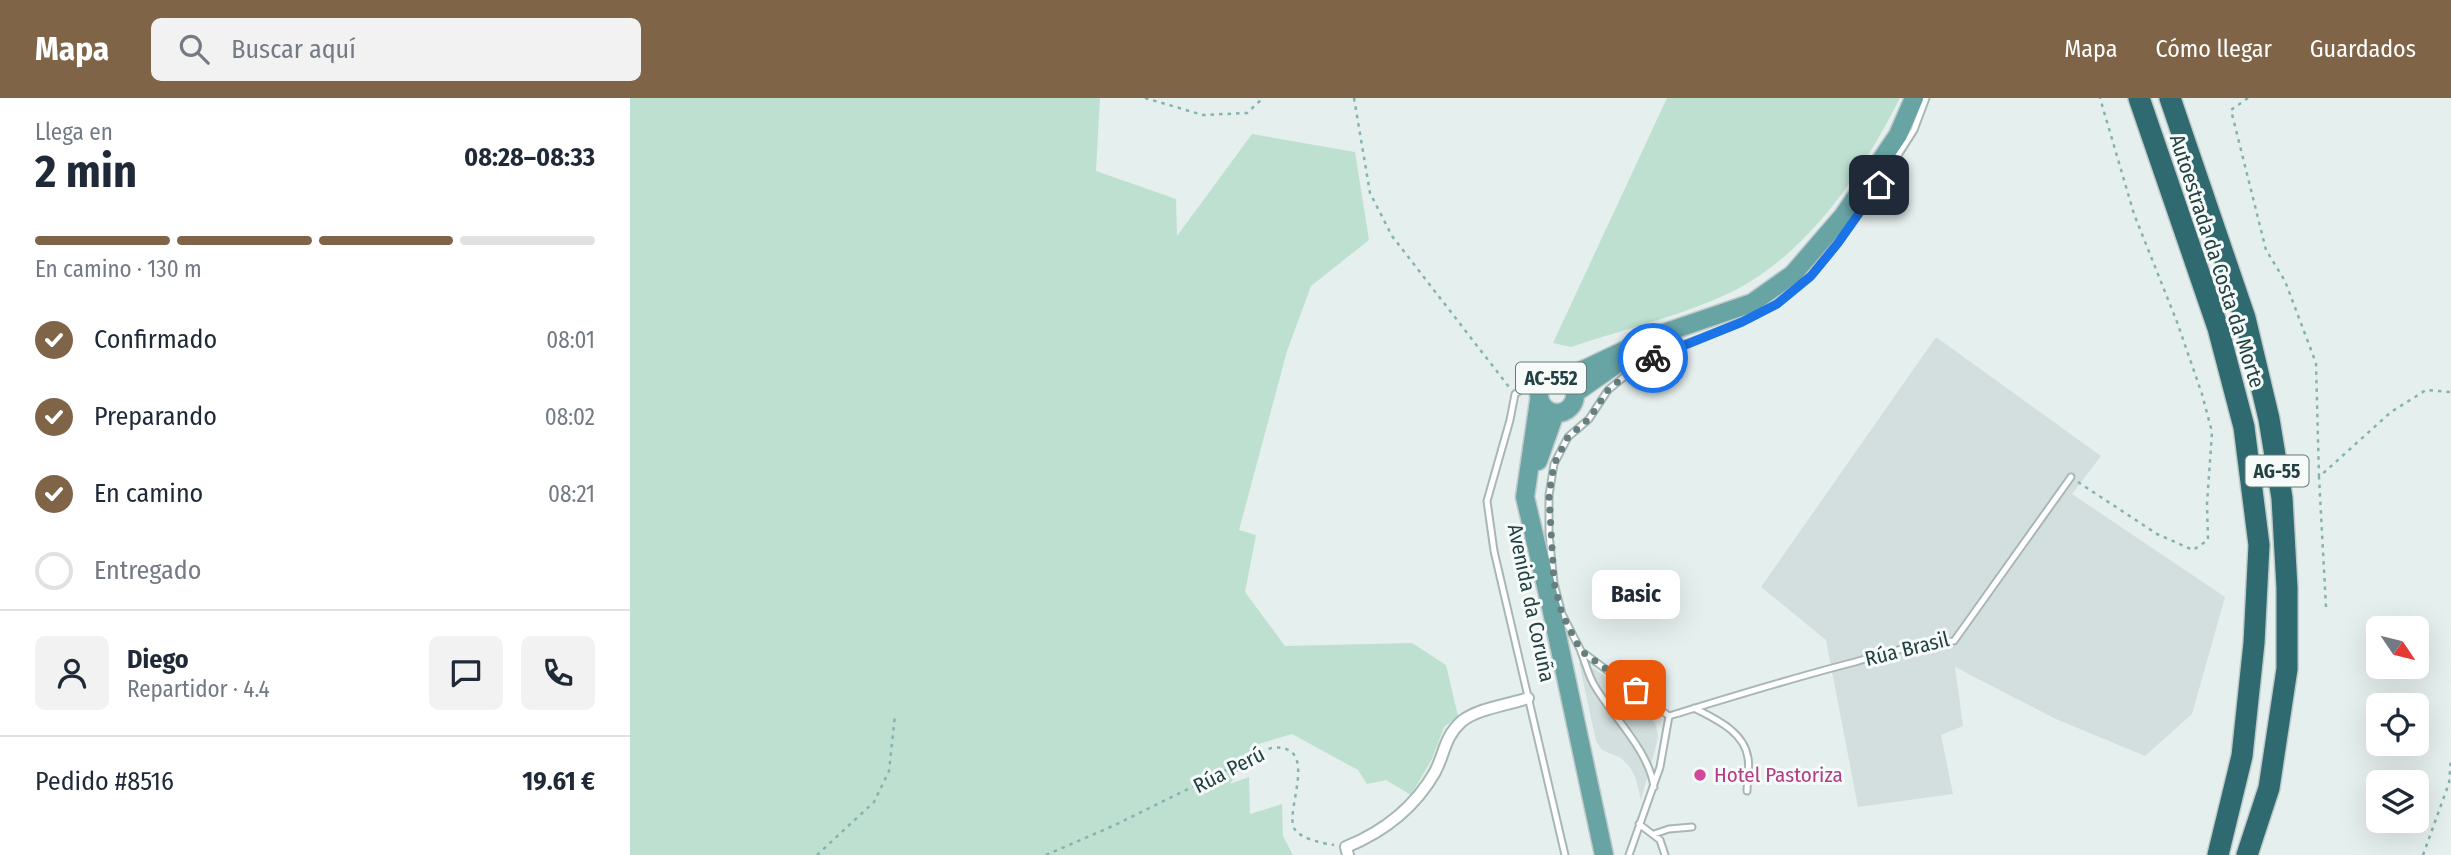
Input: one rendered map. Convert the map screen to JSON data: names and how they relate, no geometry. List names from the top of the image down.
{
  "streets": {
    "highway": ["Autoestrada da Costa da Morte", "AG-55"],
    "main road": ["AC-552", "Avenida da Coruña"],
    "lane": ["Rúa Brasil"],
    "path": ["Rúa Perú"]
  },
  "crossings": [
    ["AC-552", "Avenida da Coruña"],
    ["Avenida da Coruña", "Rúa Brasil"]
  ],
  "places": ["Basic", "Hotel Pastoriza"],
  "north": "bottom right",
  "page": {
    "header": "Mapa",
    "search": "Buscar aquí",
    "nav": ["Mapa", "Cómo llegar", "Guardados"],
    "heading": ["2 min", "Llega en", "08:28–08:33"],
    "panel": [
      "Diego",
      "Repartidor · 4.4",
      "Pedido #8516",
      "19.61 €"
    ],
    "bar": "En camino · 130 m",
    "list": [
      ["Confirmado", "08:01"],
      ["Preparando", "08:02"],
      ["En camino", "08:21"],
      "Entregado"
    ],
    "bubble": "Basic"
  }
}
